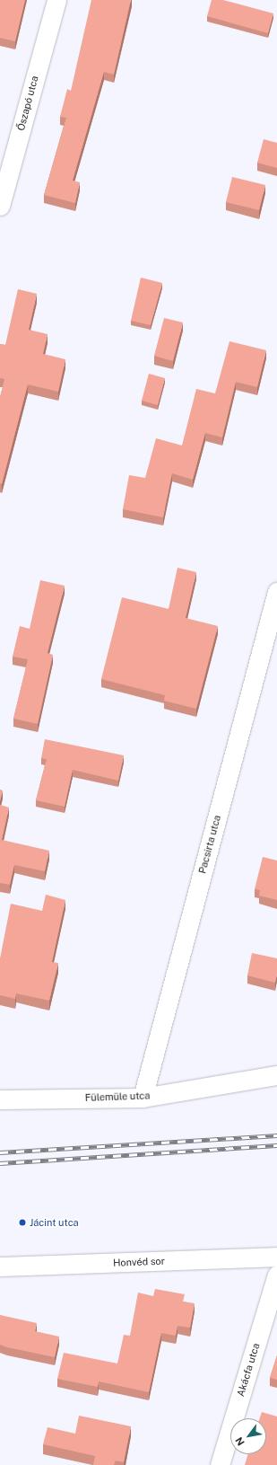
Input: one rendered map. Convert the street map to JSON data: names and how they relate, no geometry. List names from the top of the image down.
{
  "streets": {
    "street": [
      "Őszapó utca",
      "Pacsirta utca",
      "Fülemüle utca",
      "Honvéd sor",
      "Akácfa utca"
    ]
  },
  "crossings": [
    ["Pacsirta utca", "Fülemüle utca"]
  ],
  "places": ["Jácint utca"],
  "north": "bottom left"
}
